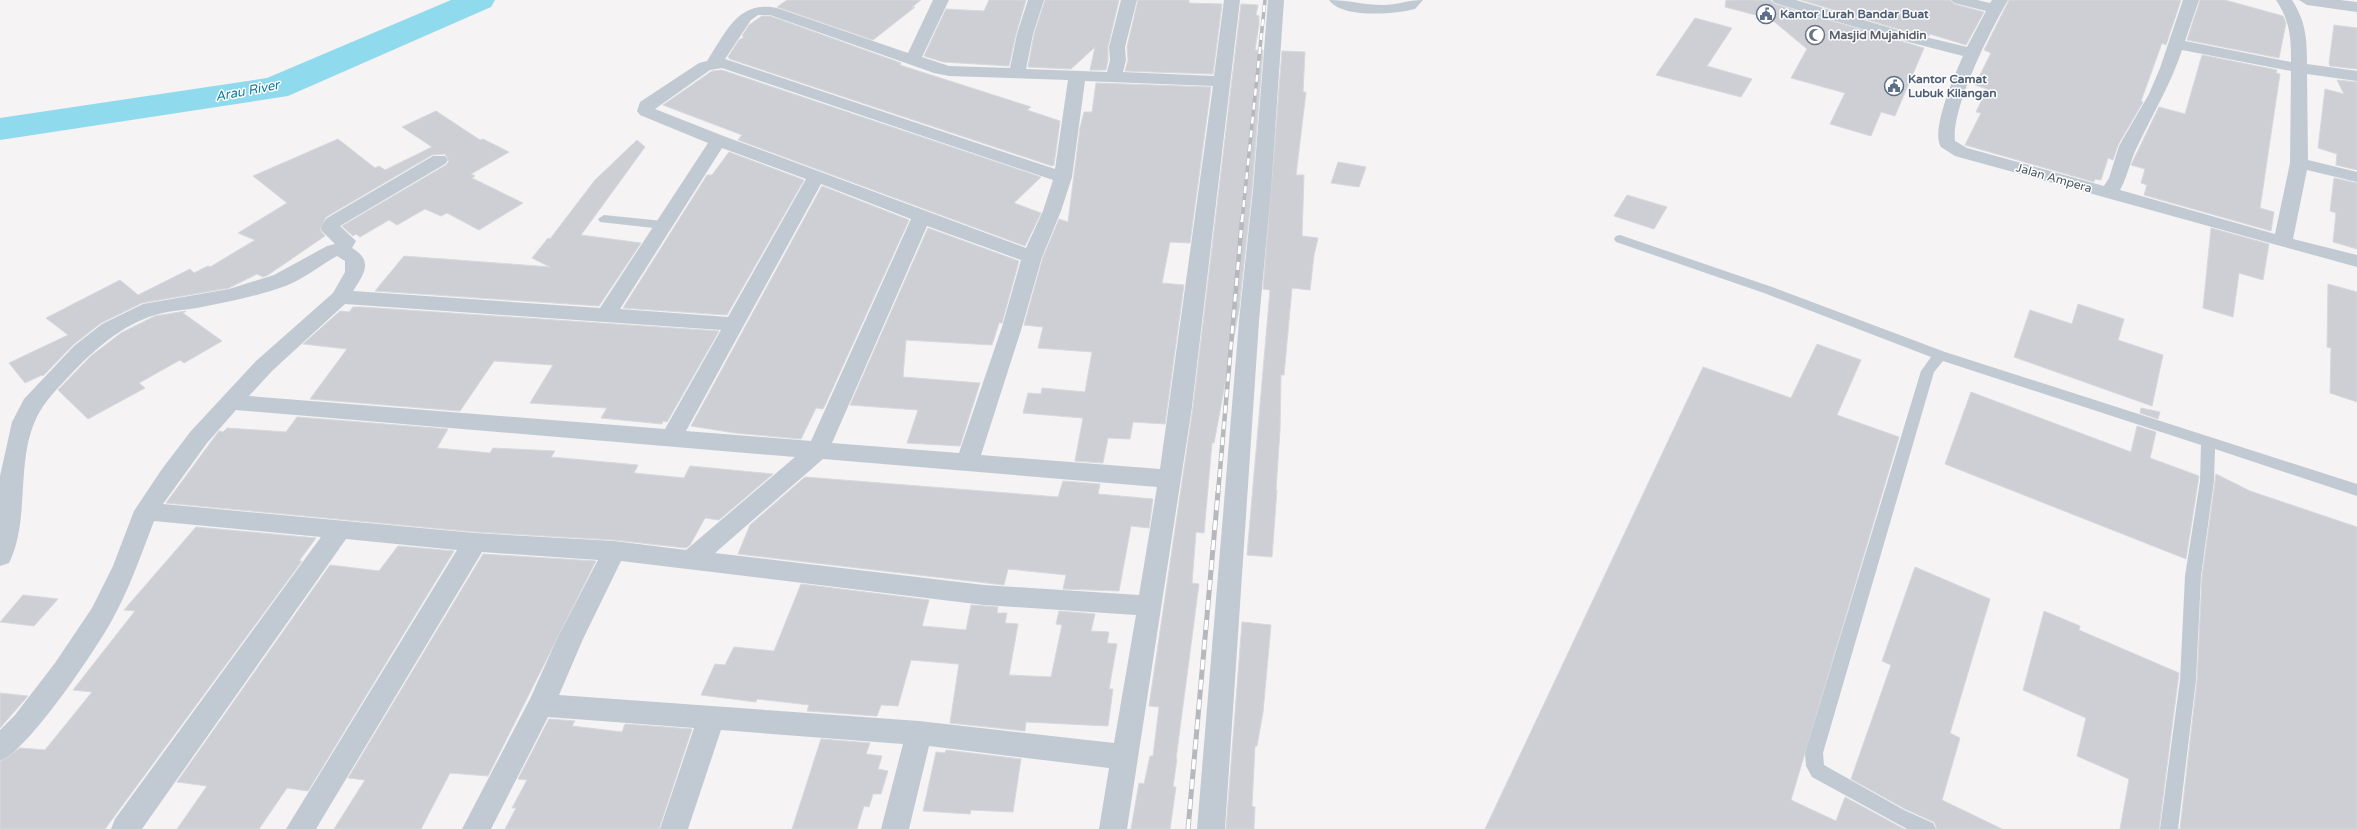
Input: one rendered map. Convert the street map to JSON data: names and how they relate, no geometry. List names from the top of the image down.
{
  "streets": {
    "street": ["Jalan Ampera"]
  },
  "water": ["Arau River"],
  "places": {
    "public building": ["Kantor Lurah Bandar Buat", "Kantor Camat Lubuk Kilangan"],
    "mosque": ["Masjid Mujahidin"]
  }
}
